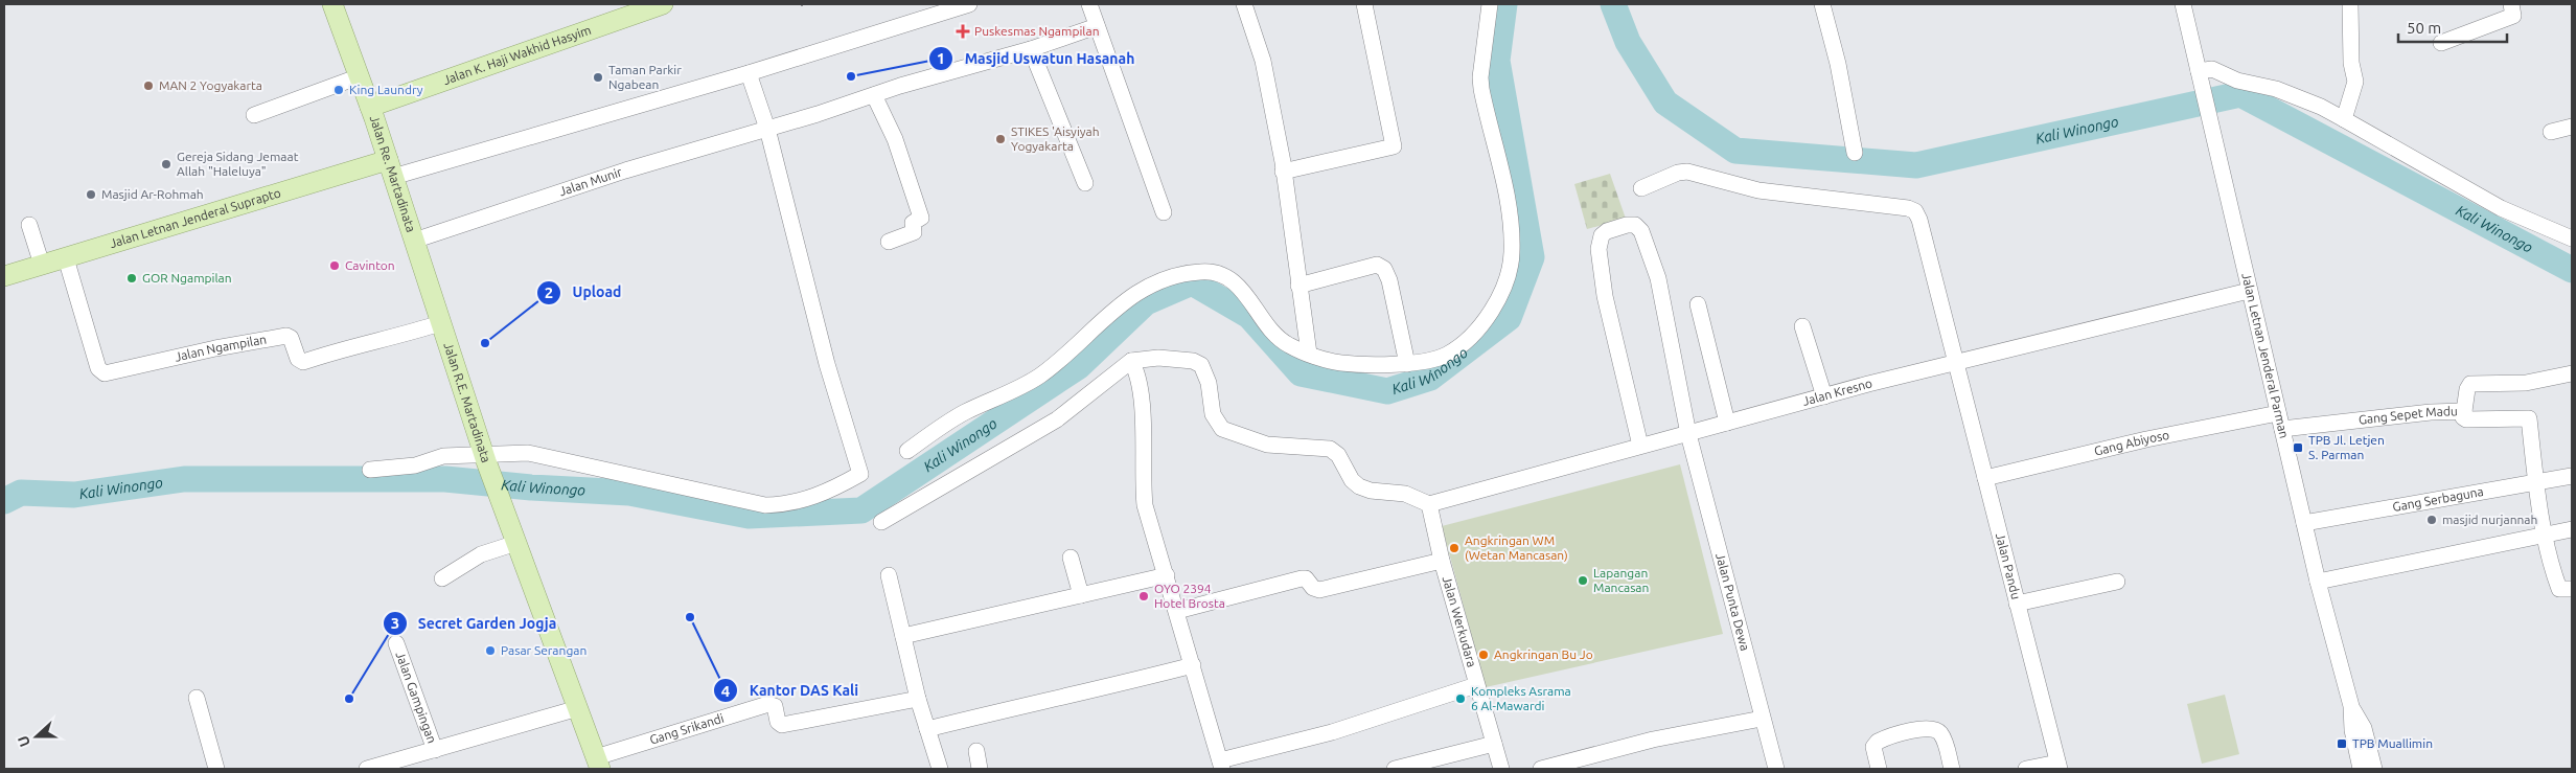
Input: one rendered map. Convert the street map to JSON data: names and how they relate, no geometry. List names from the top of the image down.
{
  "streets": {
    "main road": [
      "Jalan K. Haji Wakhid Hasyim",
      "Jalan Re. Martadinata",
      "Jalan Letnan Jenderal Suprapto",
      "Jalan R.E. Martadinata"
    ],
    "street": [
      "Jalan Munir",
      "Jalan Ngampilan",
      "Jalan Letnan Jenderal Parman",
      "Jalan Kresno",
      "Gang Sepet Madu",
      "Gang Abiyoso",
      "Gang Serbaguna",
      "Jalan Pandu",
      "Jalan Punta Dewa",
      "Jalan Werkudara",
      "Jalan Gampingan",
      "Gang Srikandi"
    ]
  },
  "crossings": [
    ["Jalan K. Haji Wakhid Hasyim", "Jalan Re. Martadinata"],
    ["Jalan Re. Martadinata", "Jalan Munir"],
    ["Jalan Re. Martadinata", "Jalan Letnan Jenderal Suprapto"],
    ["Jalan Re. Martadinata", "Jalan R.E. Martadinata"],
    ["Jalan Munir", "Jalan R.E. Martadinata"],
    ["Jalan Letnan Jenderal Suprapto", "Jalan Ngampilan"],
    ["Jalan Ngampilan", "Jalan R.E. Martadinata"],
    ["Jalan Letnan Jenderal Parman", "Jalan Kresno"],
    ["Jalan Letnan Jenderal Parman", "Gang Sepet Madu"],
    ["Jalan Letnan Jenderal Parman", "Gang Abiyoso"],
    ["Jalan Letnan Jenderal Parman", "Gang Serbaguna"],
    ["Jalan Kresno", "Jalan Pandu"],
    ["Jalan Kresno", "Jalan Punta Dewa"],
    ["Jalan Kresno", "Jalan Werkudara"],
    ["Jalan R.E. Martadinata", "Gang Srikandi"],
    ["Gang Sepet Madu", "Gang Serbaguna"],
    ["Gang Abiyoso", "Jalan Pandu"]
  ],
  "water": ["Kali Winongo"],
  "places": {
    "health": ["Puskesmas Ngampilan"],
    "other": [
      "Masjid Uswatun Hasanah",
      "Taman Parkir Ngabean",
      "MAN 2 Yogyakarta",
      "King Laundry",
      "STIKES 'Aisyiyah Yogyakarta",
      "Gereja Sidang Jemaat Allah \"Haleluya\"",
      "Masjid Ar-Rohmah",
      "Cavinton",
      "GOR Ngampilan",
      "Upload",
      "masjid nurjannah",
      "Angkringan WM (Wetan Mancasan)",
      "Lapangan Mancasan",
      "OYO 2394 Hotel Brosta",
      "Kantor DAS Kali",
      "Pasar Serangan",
      "Angkringan Bu Jo",
      "Secret Garden Jogja",
      "Kompleks Asrama 6 Al-Mawardi"
    ],
    "transit": ["TPB Jl. Letjen S. Parman", "TPB Muallimin"]
  },
  "scale_bar": "50 m",
  "north": "left"
}
